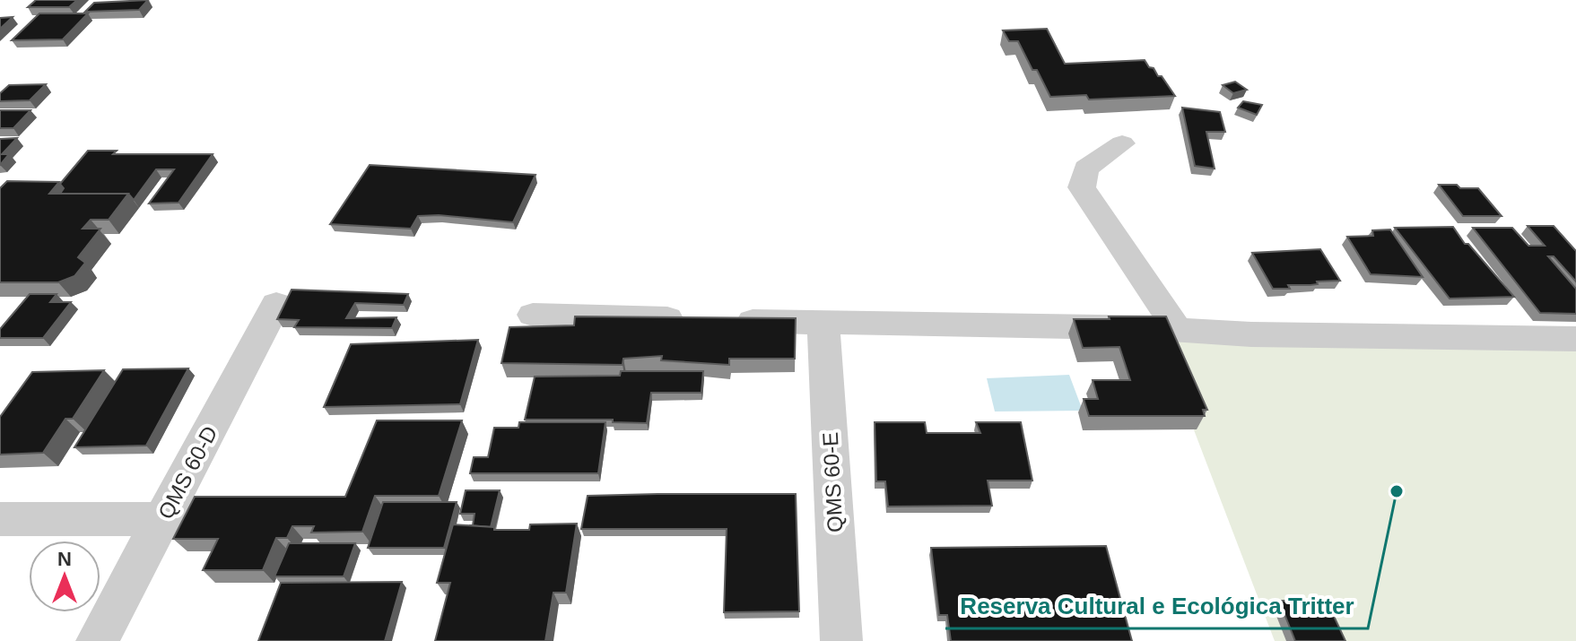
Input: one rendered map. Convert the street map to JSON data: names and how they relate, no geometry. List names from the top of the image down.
{
  "streets": {
    "street": ["QMS 60-D", "QMS 60-E"]
  },
  "places": ["Reserva Cultural e Ecológica Tritter"],
  "north": "top"
}
